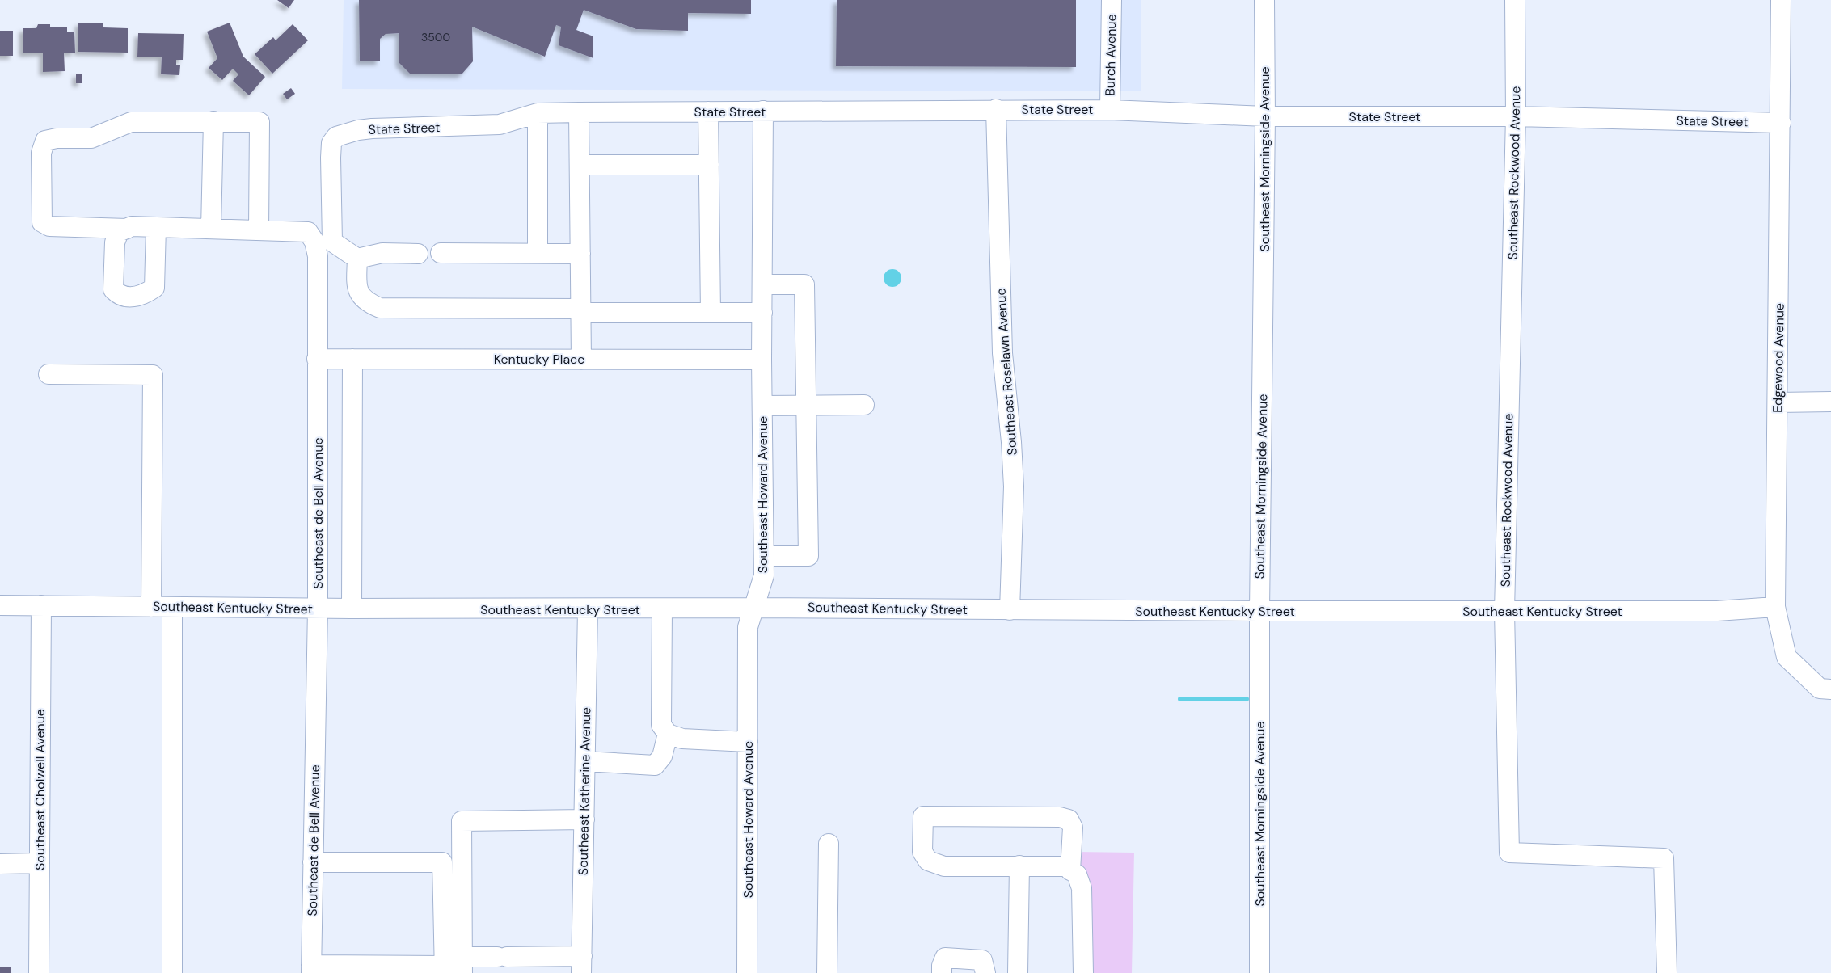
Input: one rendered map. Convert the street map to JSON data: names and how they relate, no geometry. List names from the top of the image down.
{
  "streets": {
    "street": [
      "Burch Avenue",
      "State Street",
      "Southeast Morningside Avenue",
      "Southeast Rockwood Avenue",
      "Edgewood Avenue",
      "Kentucky Place",
      "Southeast Roselawn Avenue",
      "Southeast Howard Avenue",
      "Southeast de Bell Avenue",
      "Southeast Kentucky Street",
      "Southeast Cholwell Avenue",
      "Southeast Katherine Avenue"
    ]
  },
  "crossings": [
    ["Burch Avenue", "State Street"],
    ["State Street", "Southeast Morningside Avenue"],
    ["State Street", "Southeast Rockwood Avenue"],
    ["State Street", "Edgewood Avenue"],
    ["State Street", "Southeast Roselawn Avenue"],
    ["State Street", "Southeast Howard Avenue"],
    ["Southeast Morningside Avenue", "Southeast Kentucky Street"],
    ["Southeast Rockwood Avenue", "Southeast Kentucky Street"],
    ["Edgewood Avenue", "Southeast Kentucky Street"],
    ["Kentucky Place", "Southeast Howard Avenue"],
    ["Kentucky Place", "Southeast de Bell Avenue"],
    ["Southeast Roselawn Avenue", "Southeast Kentucky Street"],
    ["Southeast Howard Avenue", "Southeast Kentucky Street"],
    ["Southeast de Bell Avenue", "Southeast Kentucky Street"],
    ["Southeast Kentucky Street", "Southeast Cholwell Avenue"],
    ["Southeast Kentucky Street", "Southeast Katherine Avenue"]
  ],
  "house_numbers": ["3500"]
}
